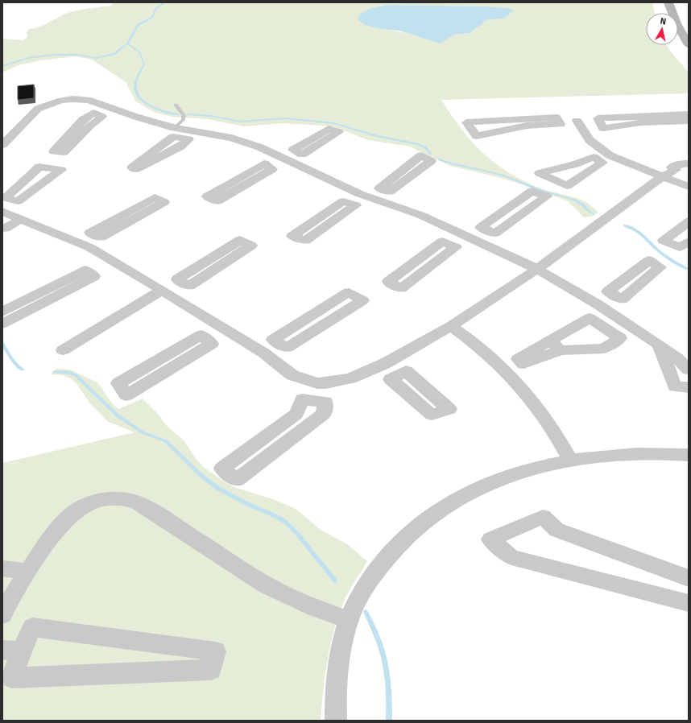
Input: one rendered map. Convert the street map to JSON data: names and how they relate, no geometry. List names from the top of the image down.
{
  "north": "top"
}
